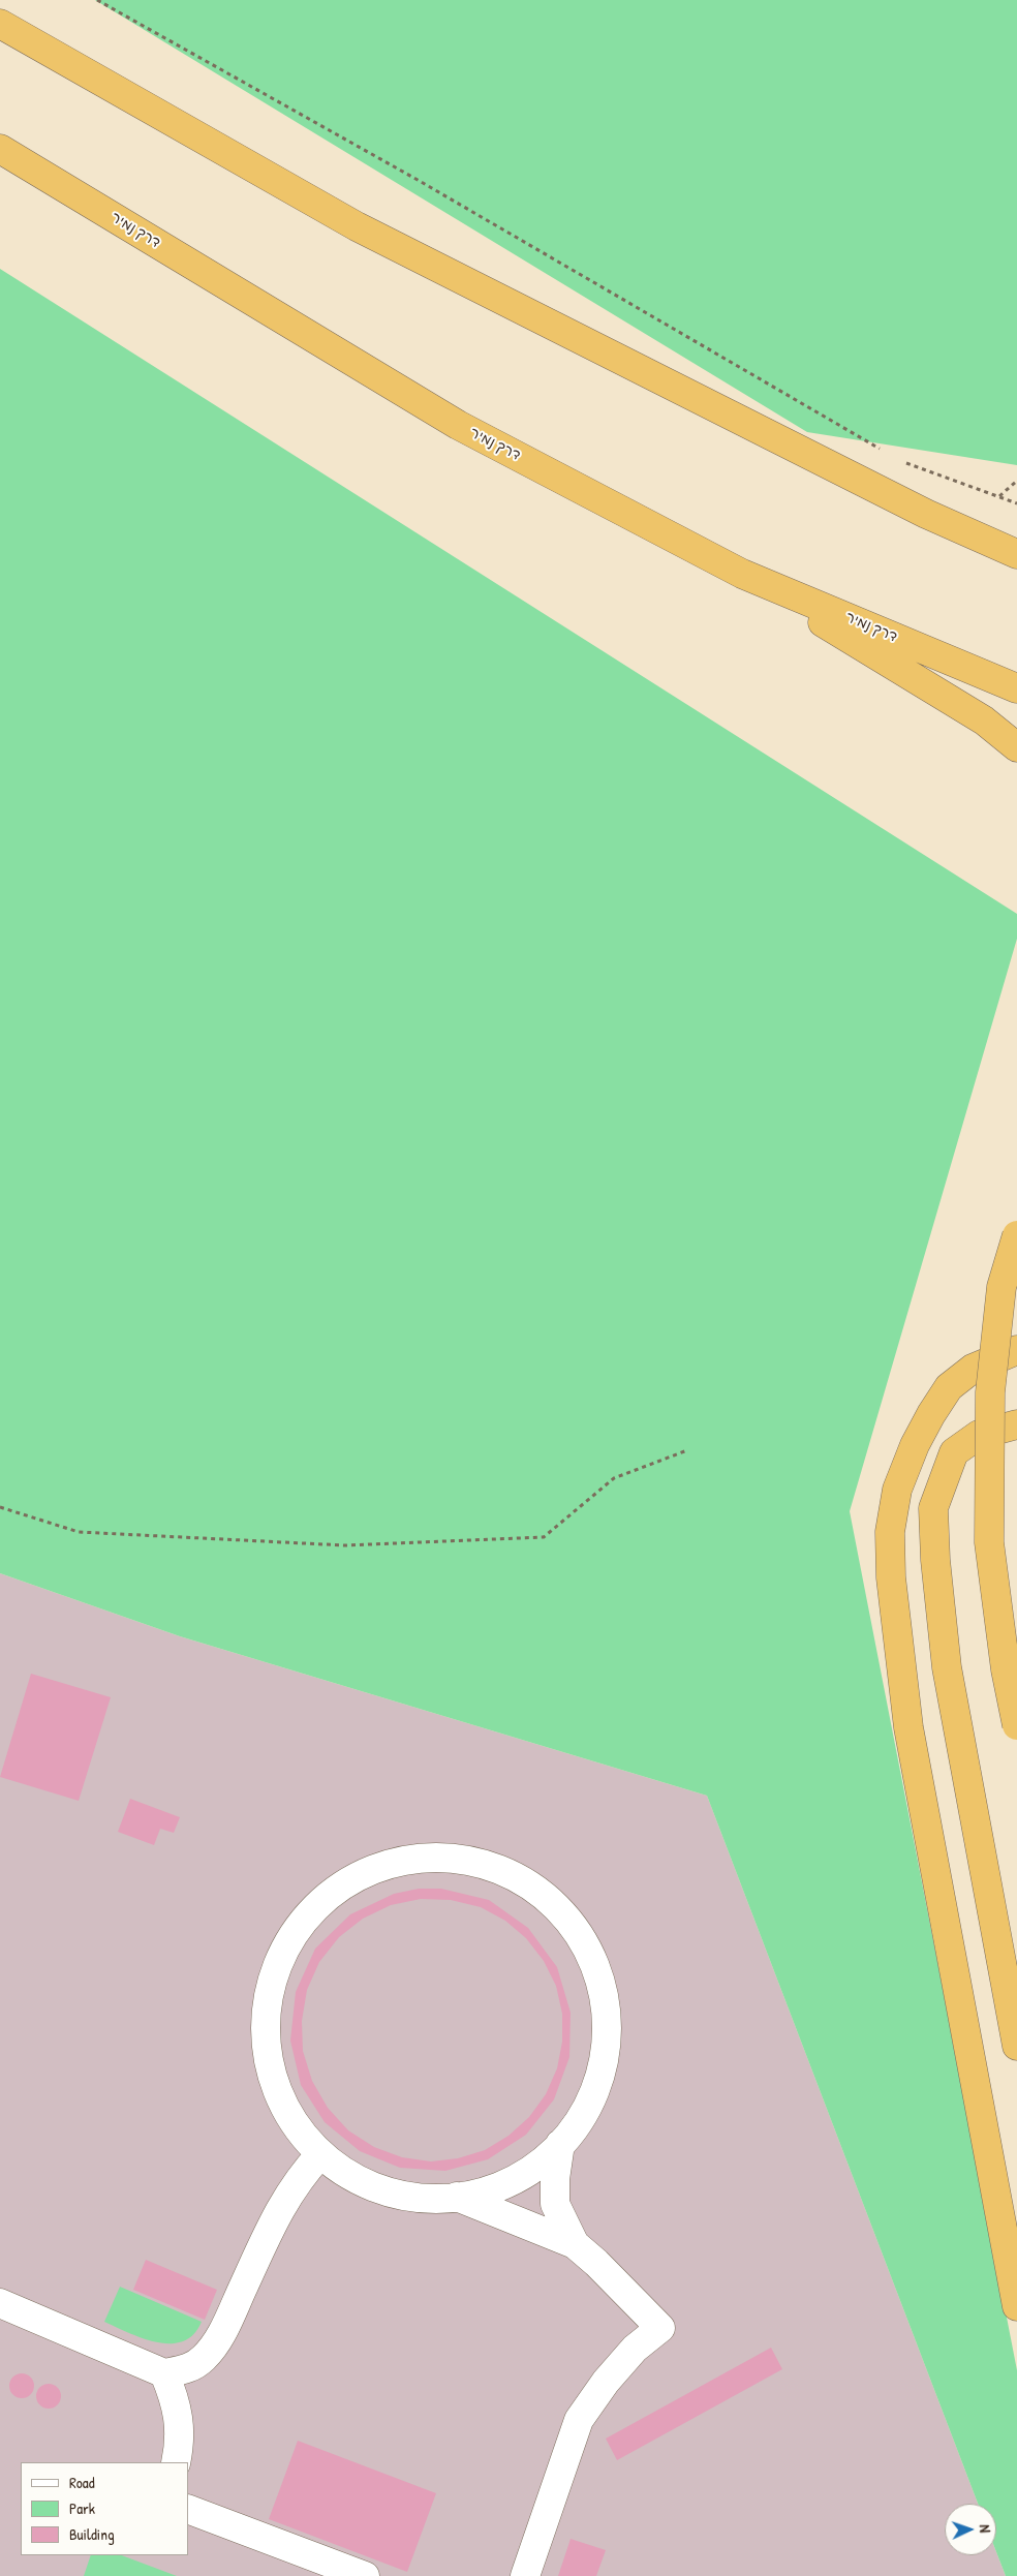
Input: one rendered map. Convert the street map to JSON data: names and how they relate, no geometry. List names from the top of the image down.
{
  "streets": {
    "highway": ["דרך נמיר"]
  },
  "legend": ["Road", "Park", "Building"],
  "north": "right"
}
